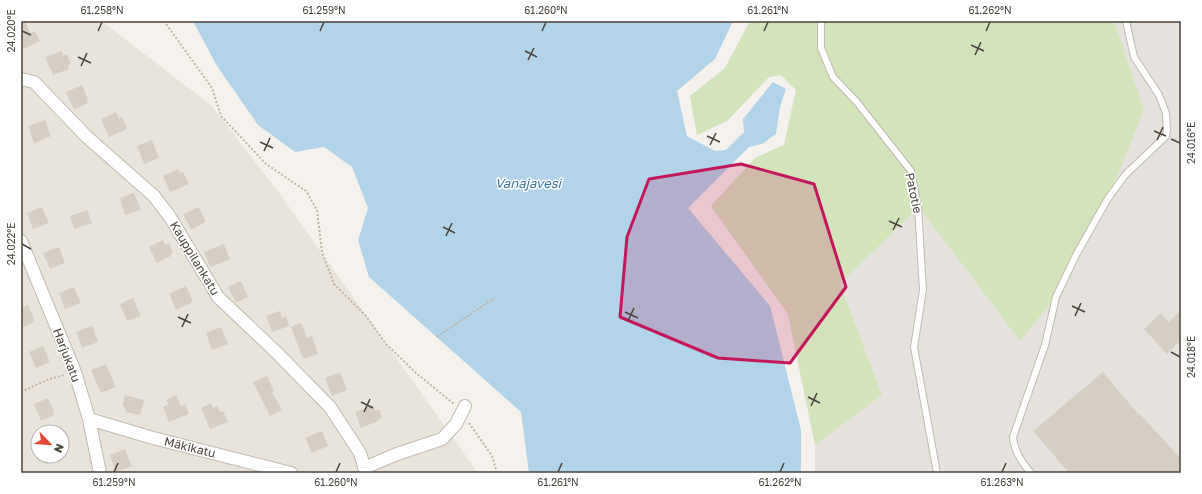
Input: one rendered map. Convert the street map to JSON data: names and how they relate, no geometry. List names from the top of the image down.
{
  "streets": {
    "street": ["Kauppilankatu", "Harjukatu", "Mäkikatu"],
    "lane": ["Patotie"]
  },
  "crossings": [
    ["Harjukatu", "Mäkikatu"]
  ],
  "water": ["Vanajavesi"],
  "north": "bottom right",
  "coordinates": [
    "61.258°N",
    "61.259°N",
    "61.260°N",
    "61.261°N",
    "61.262°N",
    "24.020°E",
    "24.016°E",
    "24.022°E",
    "24.018°E",
    "61.263°N"
  ]
}
